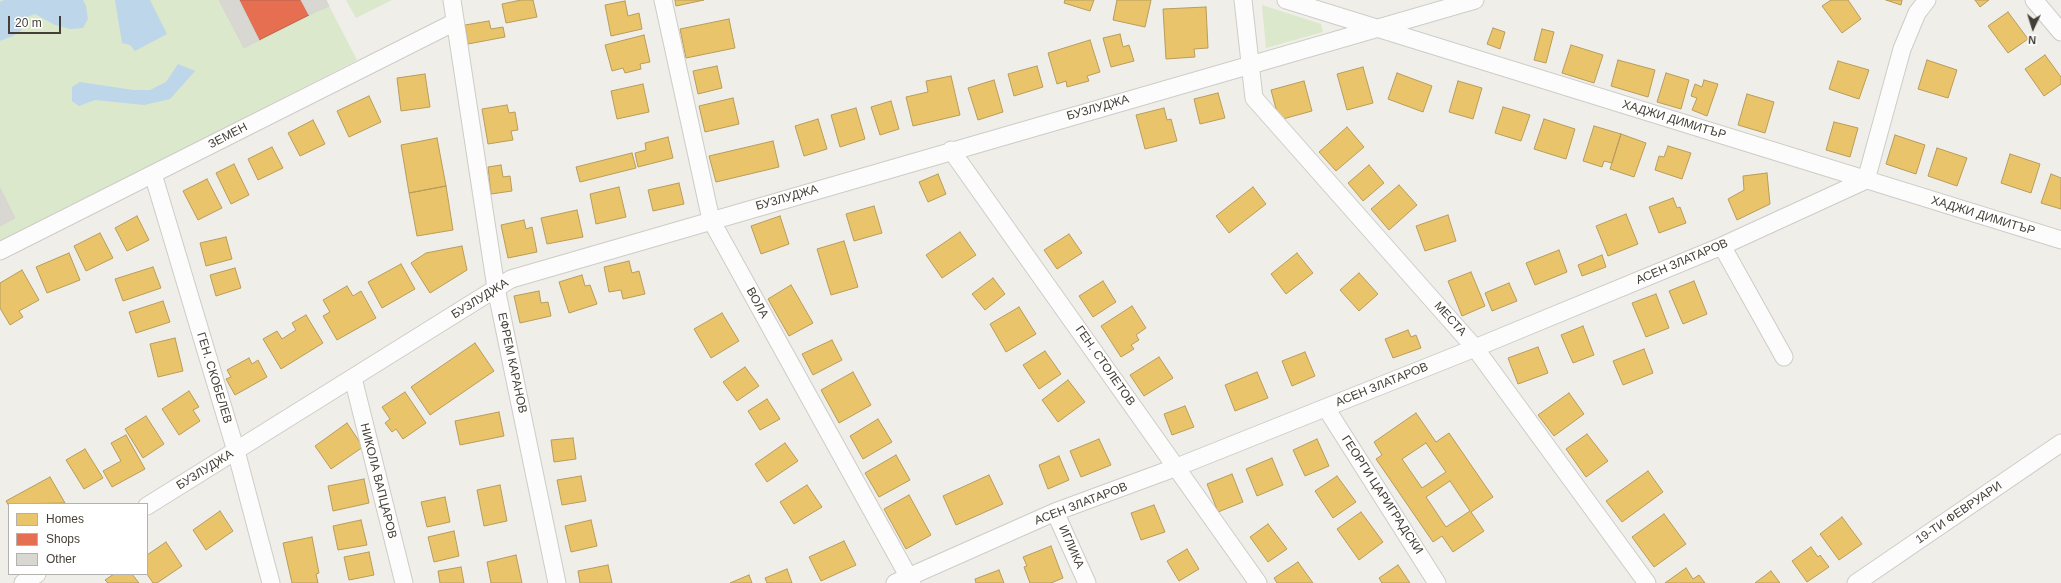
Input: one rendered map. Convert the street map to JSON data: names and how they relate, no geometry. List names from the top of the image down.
{
  "streets": {
    "street": [
      "БУЗЛУДЖА",
      "ХАДЖИ ДИМИТЪР",
      "ЗЕМЕН",
      "АСЕН ЗЛАТАРОВ",
      "ВОЛА",
      "МЕСТА",
      "ЕФРЕМ КАРАНОВ",
      "ГЕН. СТОЛЕТОВ",
      "ГЕН. СКОБЕЛЕВ",
      "НИКОЛА ВАПЦАРОВ",
      "ГЕОРГИ ЦАРИГРАДСКИ",
      "19-ТИ ФЕВРУАРИ",
      "ИГЛИКА"
    ]
  },
  "crossings": [
    ["БУЗЛУДЖА", "ХАДЖИ ДИМИТЪР"],
    ["БУЗЛУДЖА", "ВОЛА"],
    ["БУЗЛУДЖА", "МЕСТА"],
    ["БУЗЛУДЖА", "ЕФРЕМ КАРАНОВ"],
    ["БУЗЛУДЖА", "ГЕН. СТОЛЕТОВ"],
    ["БУЗЛУДЖА", "ГЕН. СКОБЕЛЕВ"],
    ["БУЗЛУДЖА", "НИКОЛА ВАПЦАРОВ"],
    ["ХАДЖИ ДИМИТЪР", "АСЕН ЗЛАТАРОВ"],
    ["ЗЕМЕН", "ЕФРЕМ КАРАНОВ"],
    ["ЗЕМЕН", "ГЕН. СКОБЕЛЕВ"],
    ["АСЕН ЗЛАТАРОВ", "ВОЛА"],
    ["АСЕН ЗЛАТАРОВ", "МЕСТА"],
    ["АСЕН ЗЛАТАРОВ", "ГЕН. СТОЛЕТОВ"],
    ["АСЕН ЗЛАТАРОВ", "ГЕОРГИ ЦАРИГРАДСКИ"],
    ["АСЕН ЗЛАТАРОВ", "ИГЛИКА"]
  ],
  "legend": ["Homes", "Shops", "Other"],
  "scale_bar": "20 m",
  "north": "bottom"
}
